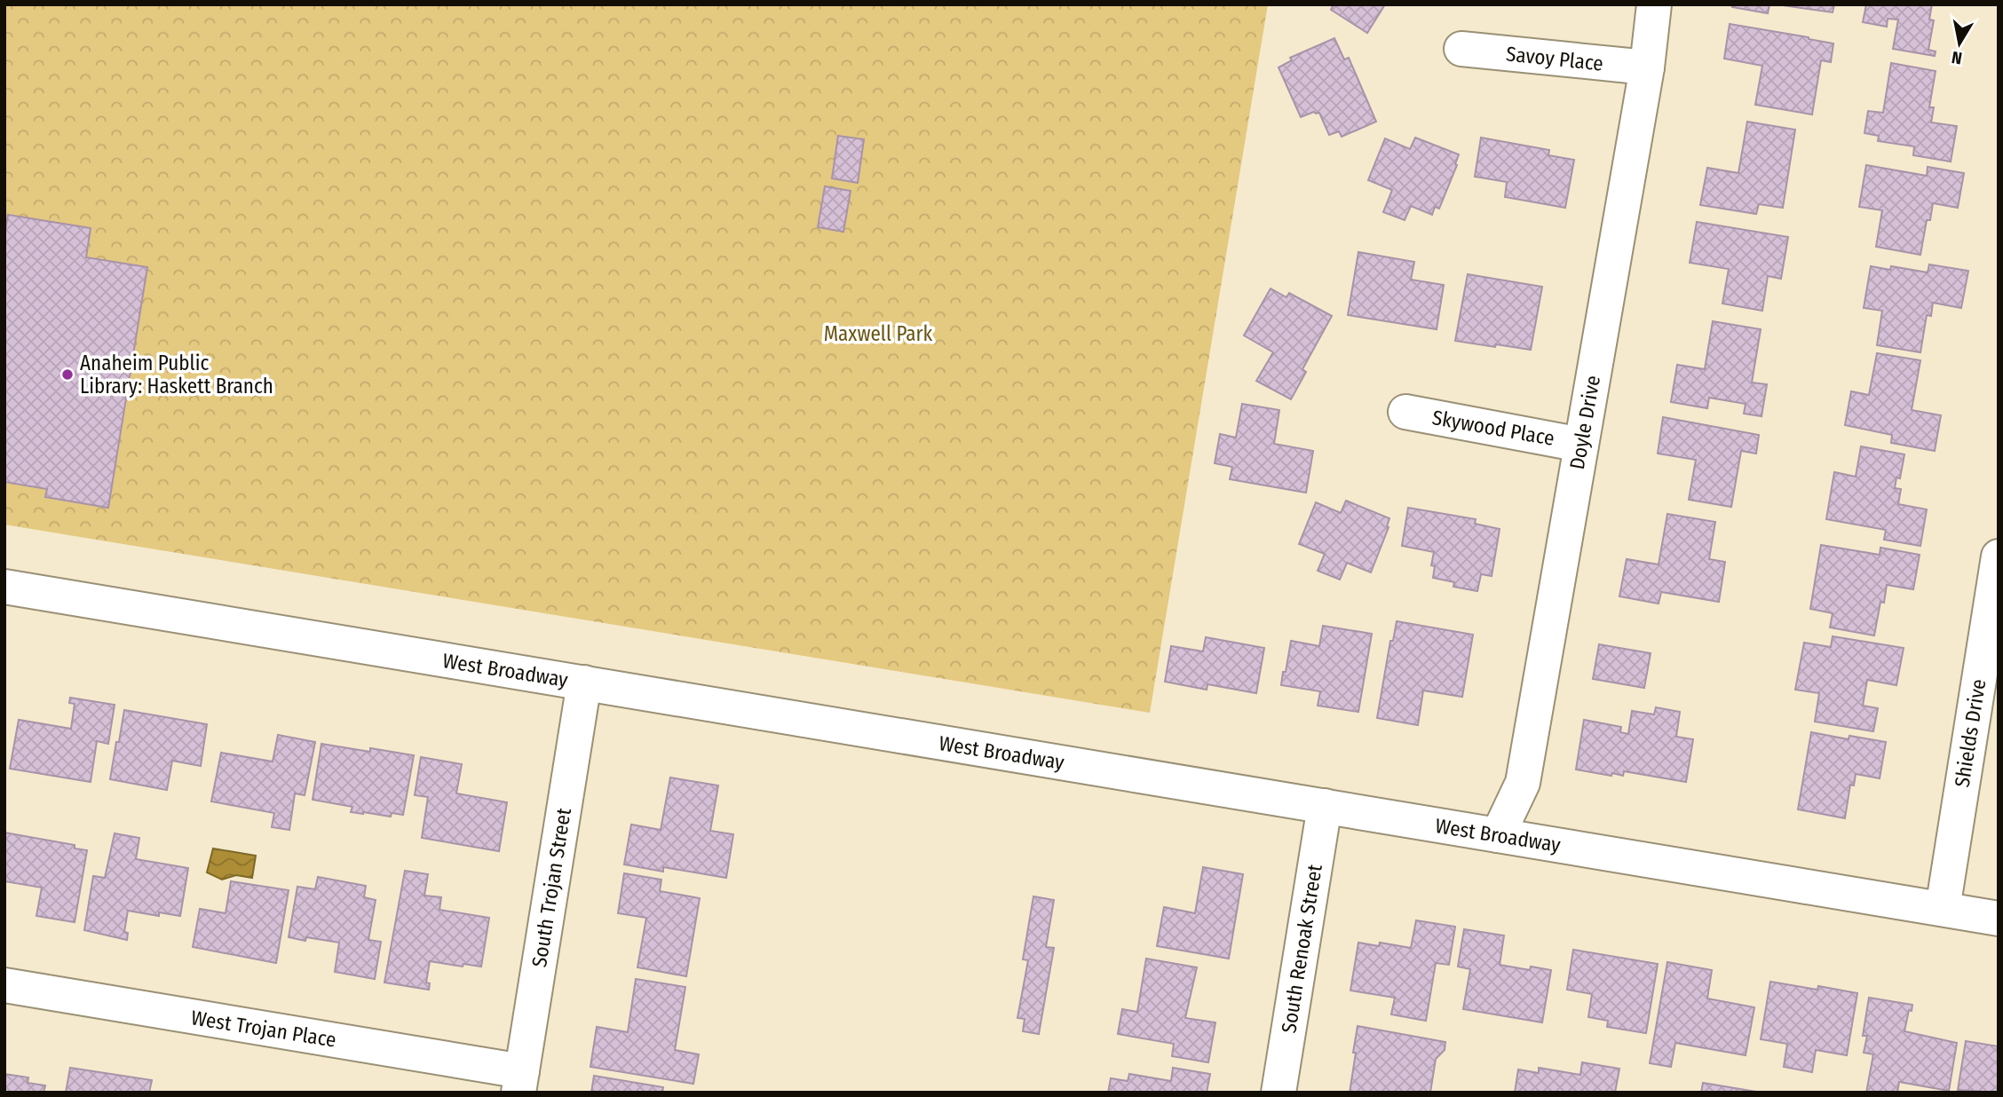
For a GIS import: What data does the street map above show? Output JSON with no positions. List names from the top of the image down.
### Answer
{
  "streets": {
    "street": [
      "Savoy Place",
      "Doyle Drive",
      "Skywood Place",
      "West Broadway",
      "Shields Drive",
      "South Trojan Street",
      "South Renoak Street",
      "West Trojan Place"
    ]
  },
  "crossings": [
    ["Savoy Place", "Doyle Drive"],
    ["Doyle Drive", "Skywood Place"],
    ["Doyle Drive", "West Broadway"],
    ["West Broadway", "Shields Drive"],
    ["West Broadway", "South Trojan Street"],
    ["West Broadway", "South Renoak Street"],
    ["South Trojan Street", "West Trojan Place"]
  ],
  "parks": ["Maxwell Park"],
  "places": ["Anaheim Public Library: Haskett Branch"],
  "north": "bottom"
}
